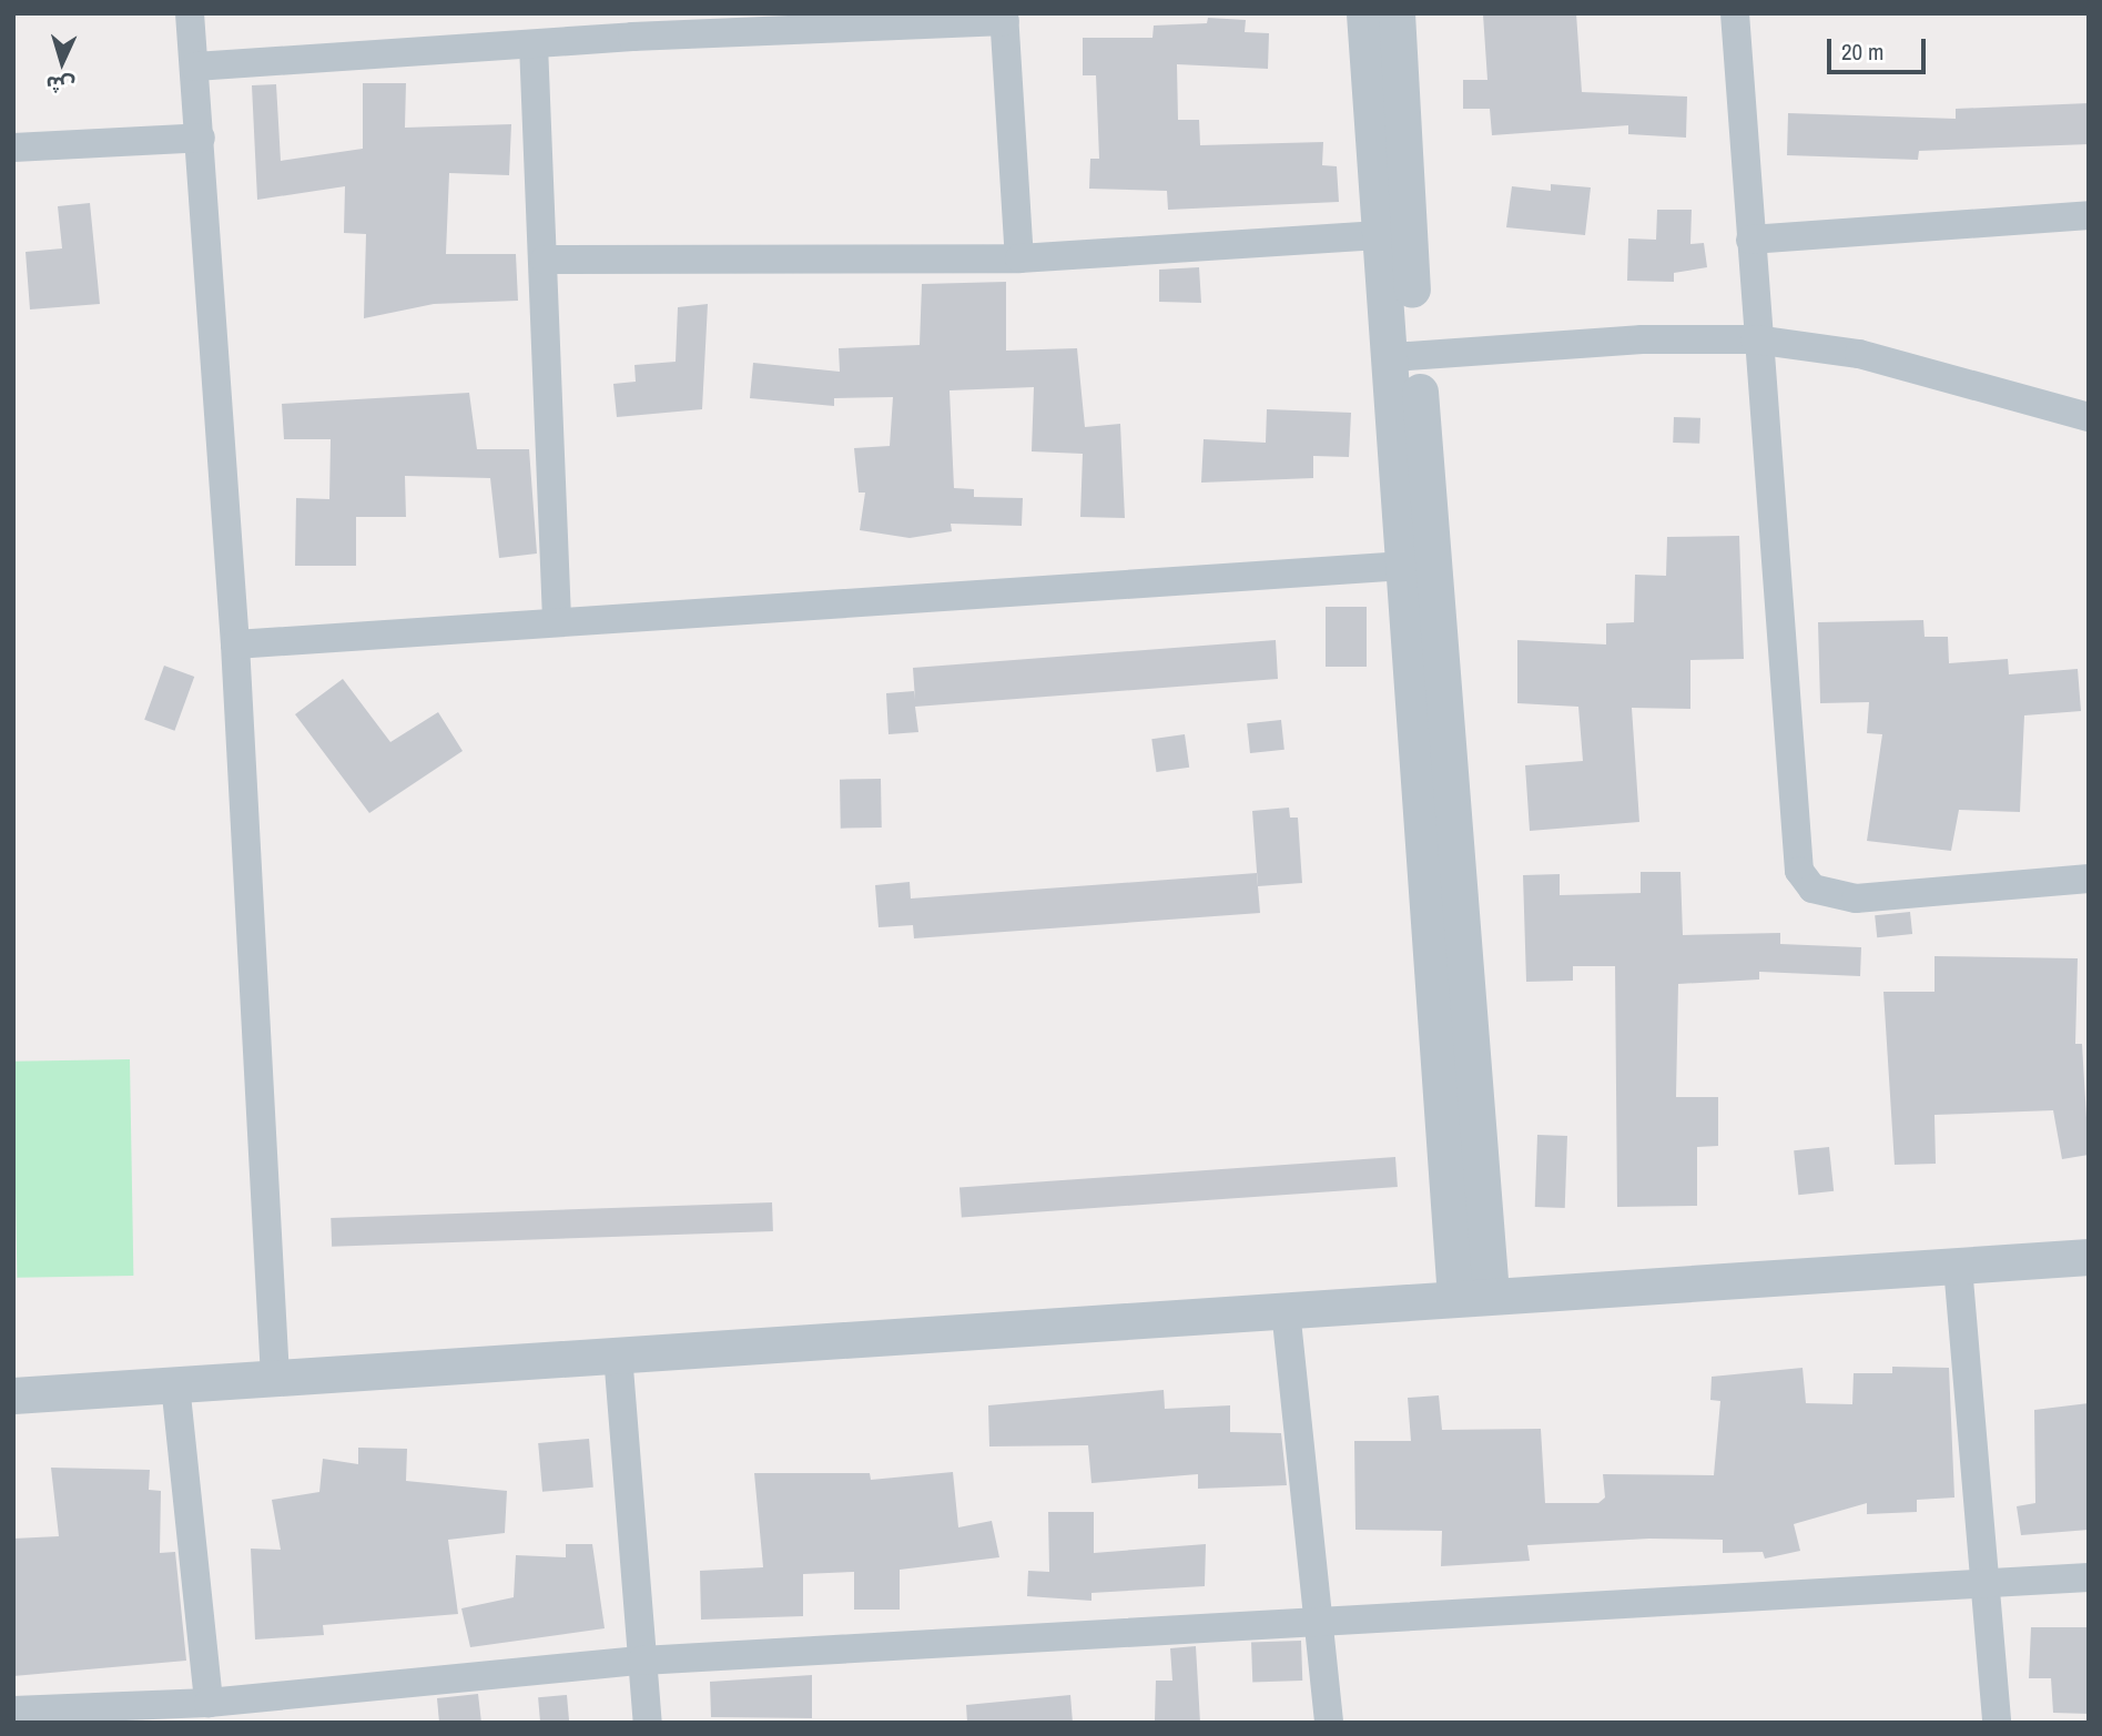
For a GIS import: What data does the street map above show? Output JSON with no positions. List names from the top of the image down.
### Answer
{
  "scale_bar": "20 m",
  "north": "bottom"
}
